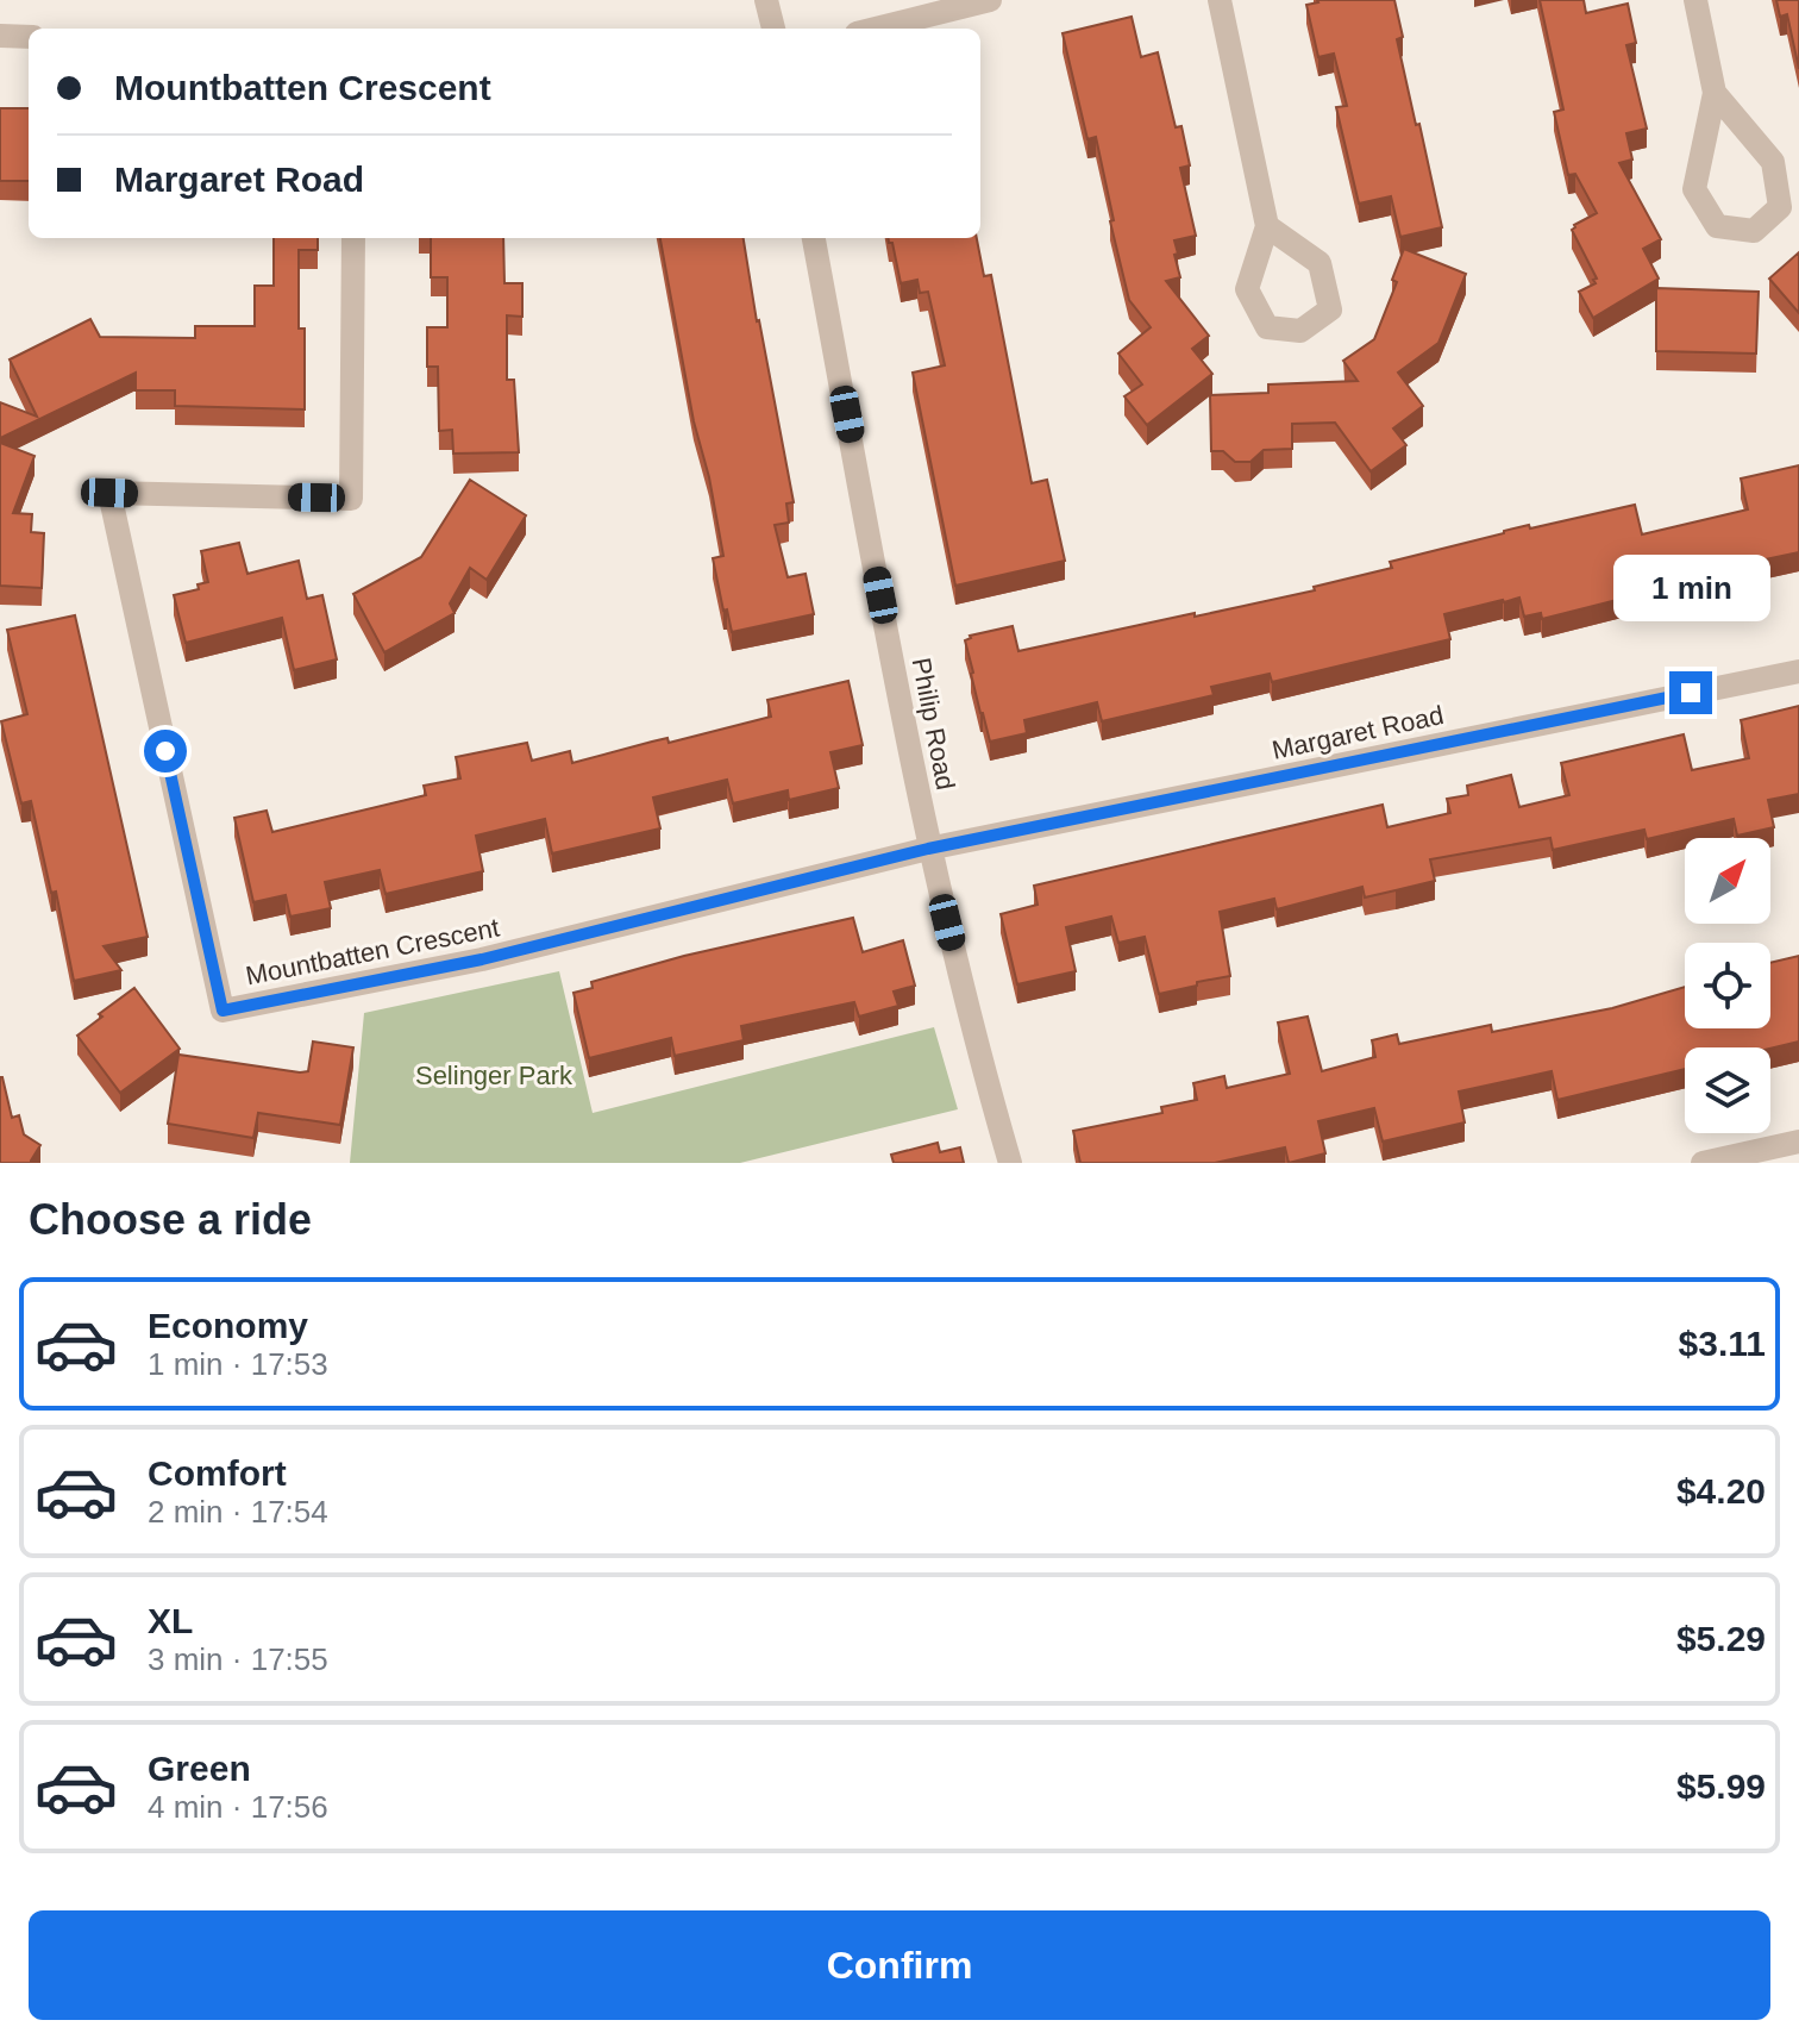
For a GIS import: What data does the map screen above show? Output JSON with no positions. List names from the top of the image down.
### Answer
{
  "streets": {
    "street": ["Philip Road", "Margaret Road", "Mountbatten Crescent"]
  },
  "crossings": [
    ["Philip Road", "Margaret Road"],
    ["Philip Road", "Mountbatten Crescent"],
    ["Margaret Road", "Mountbatten Crescent"]
  ],
  "parks": ["Selinger Park"],
  "north": "top right",
  "page": {
    "banner": ["Mountbatten Crescent", "Margaret Road"],
    "bubble": "1 min",
    "heading": "Choose a ride",
    "list": [
      {
        "name": "Economy",
        "note": "1 min · 17:53",
        "value": "$3.11"
      },
      {
        "name": "Comfort",
        "note": "2 min · 17:54",
        "value": "$4.20"
      },
      {
        "name": "XL",
        "note": "3 min · 17:55",
        "value": "$5.29"
      },
      {
        "name": "Green",
        "note": "4 min · 17:56",
        "value": "$5.99"
      }
    ],
    "buttons": "Confirm"
  }
}
